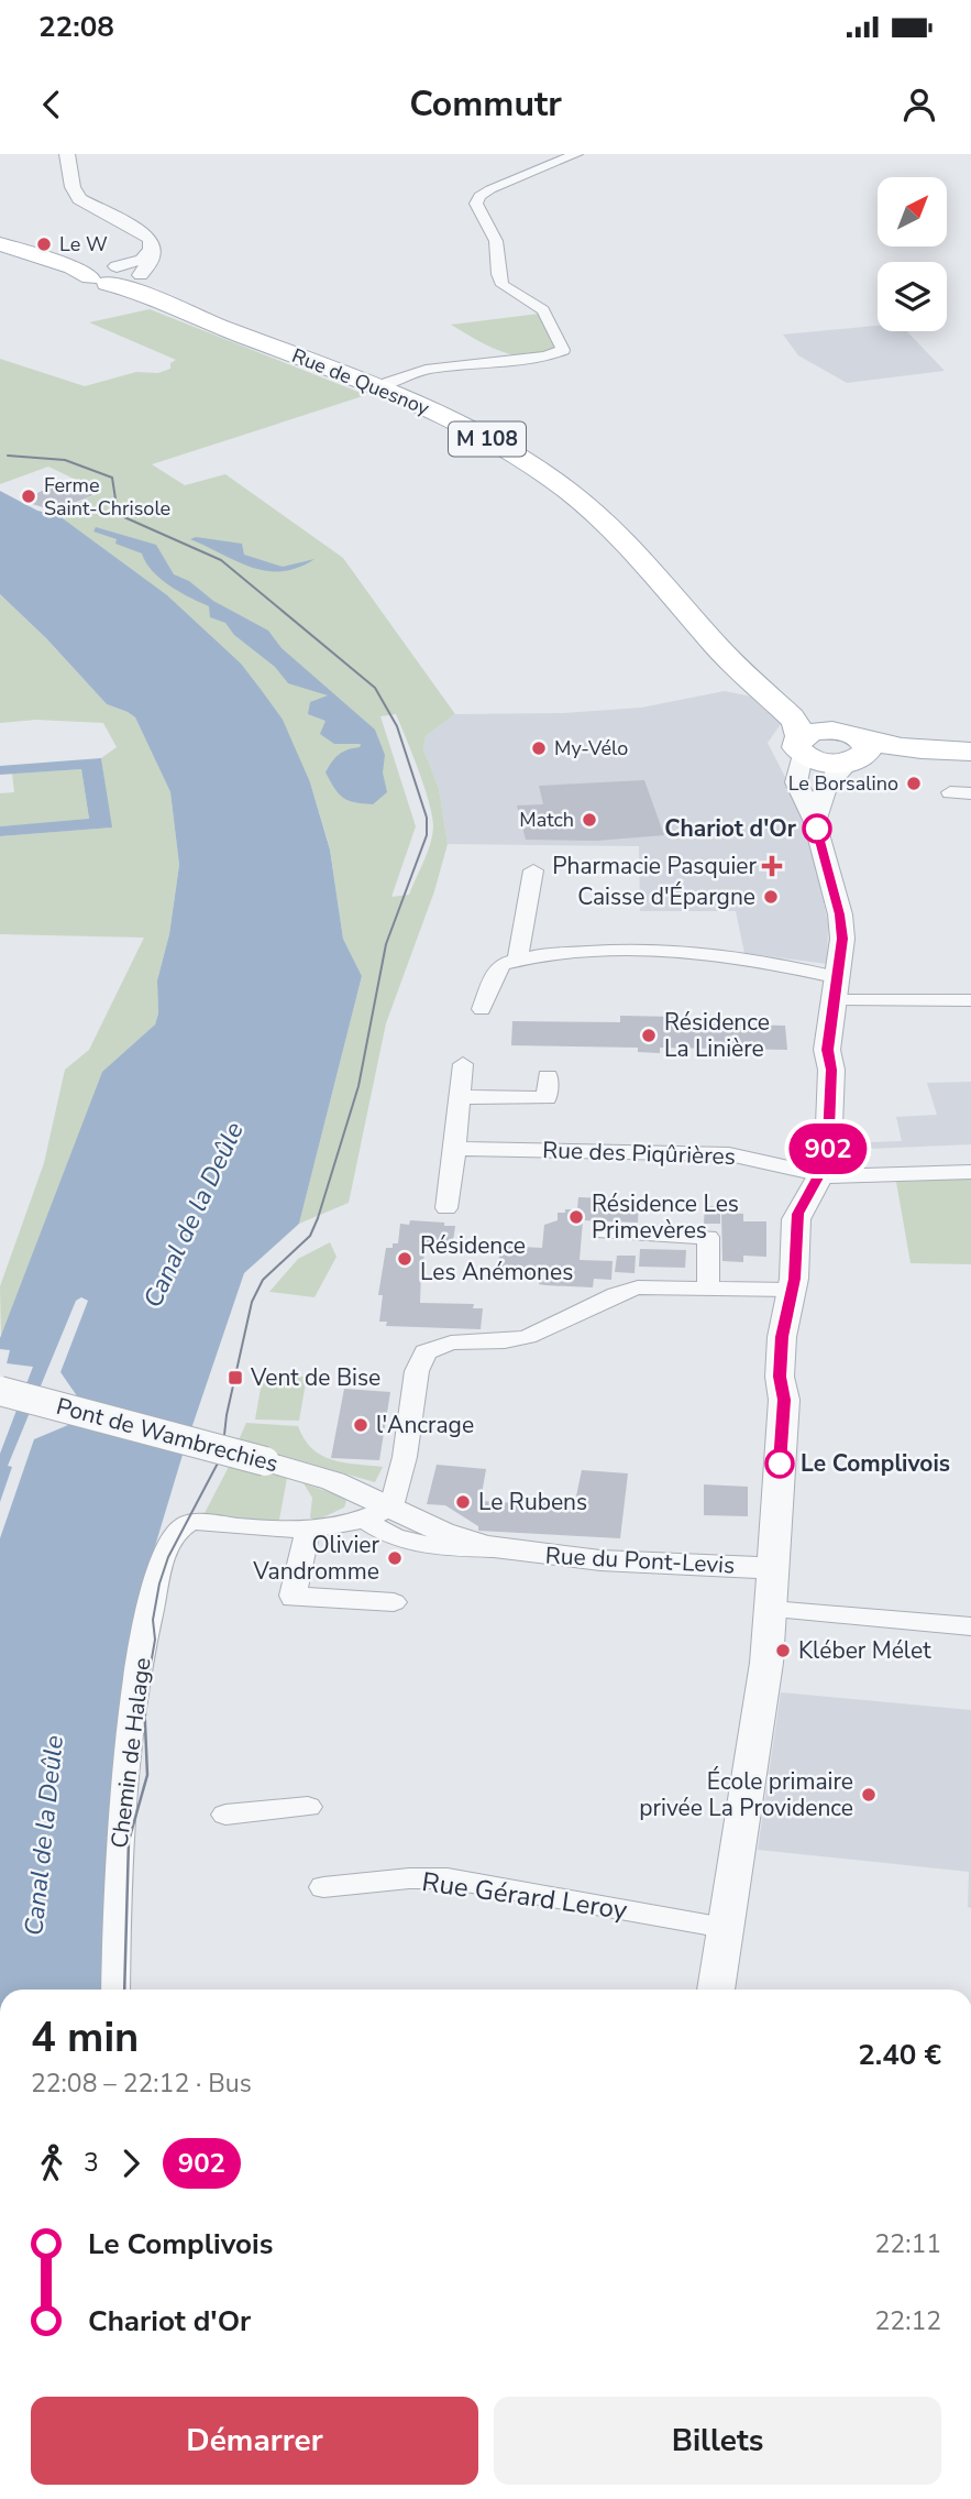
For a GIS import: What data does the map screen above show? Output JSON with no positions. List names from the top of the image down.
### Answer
{
  "streets": {
    "main road": ["Rue de Quesnoy", "M 108"],
    "street": [
      "Rue des Piqûrières",
      "Pont de Wambrechies",
      "Rue du Pont-Levis",
      "Chemin de Halage",
      "Rue Gérard Leroy"
    ]
  },
  "crossings": [
    ["Pont de Wambrechies", "Rue du Pont-Levis"]
  ],
  "water": ["Canal de la Deûle"],
  "places": {
    "other": [
      "Le W",
      "Ferme Saint-Chrisole",
      "My-Vélo",
      "Le Borsalino",
      "Match",
      "Chariot d'Or",
      "Caisse d'Épargne",
      "Résidence La Linière",
      "Résidence Les Primevères",
      "Résidence Les Anémones",
      "l'Ancrage",
      "Le Complivois",
      "Le Rubens",
      "Olivier Vandromme",
      "Kléber Mélet",
      "École primaire privée La Providence"
    ],
    "health": ["Pharmacie Pasquier"],
    "transit": ["Vent de Bise"]
  },
  "lines": ["bus line 902"],
  "north": "top right",
  "page": {
    "status": "22:08",
    "header": "Commutr",
    "on_map": "902",
    "heading": ["4 min", "22:08 – 22:12 · Bus", "2.40 €"],
    "legs": ["3", "902"],
    "list": [
      {
        "name": "Le Complivois",
        "value": "22:11"
      },
      {
        "name": "Chariot d'Or",
        "value": "22:12"
      }
    ],
    "buttons": ["Démarrer", "Billets"]
  }
}
